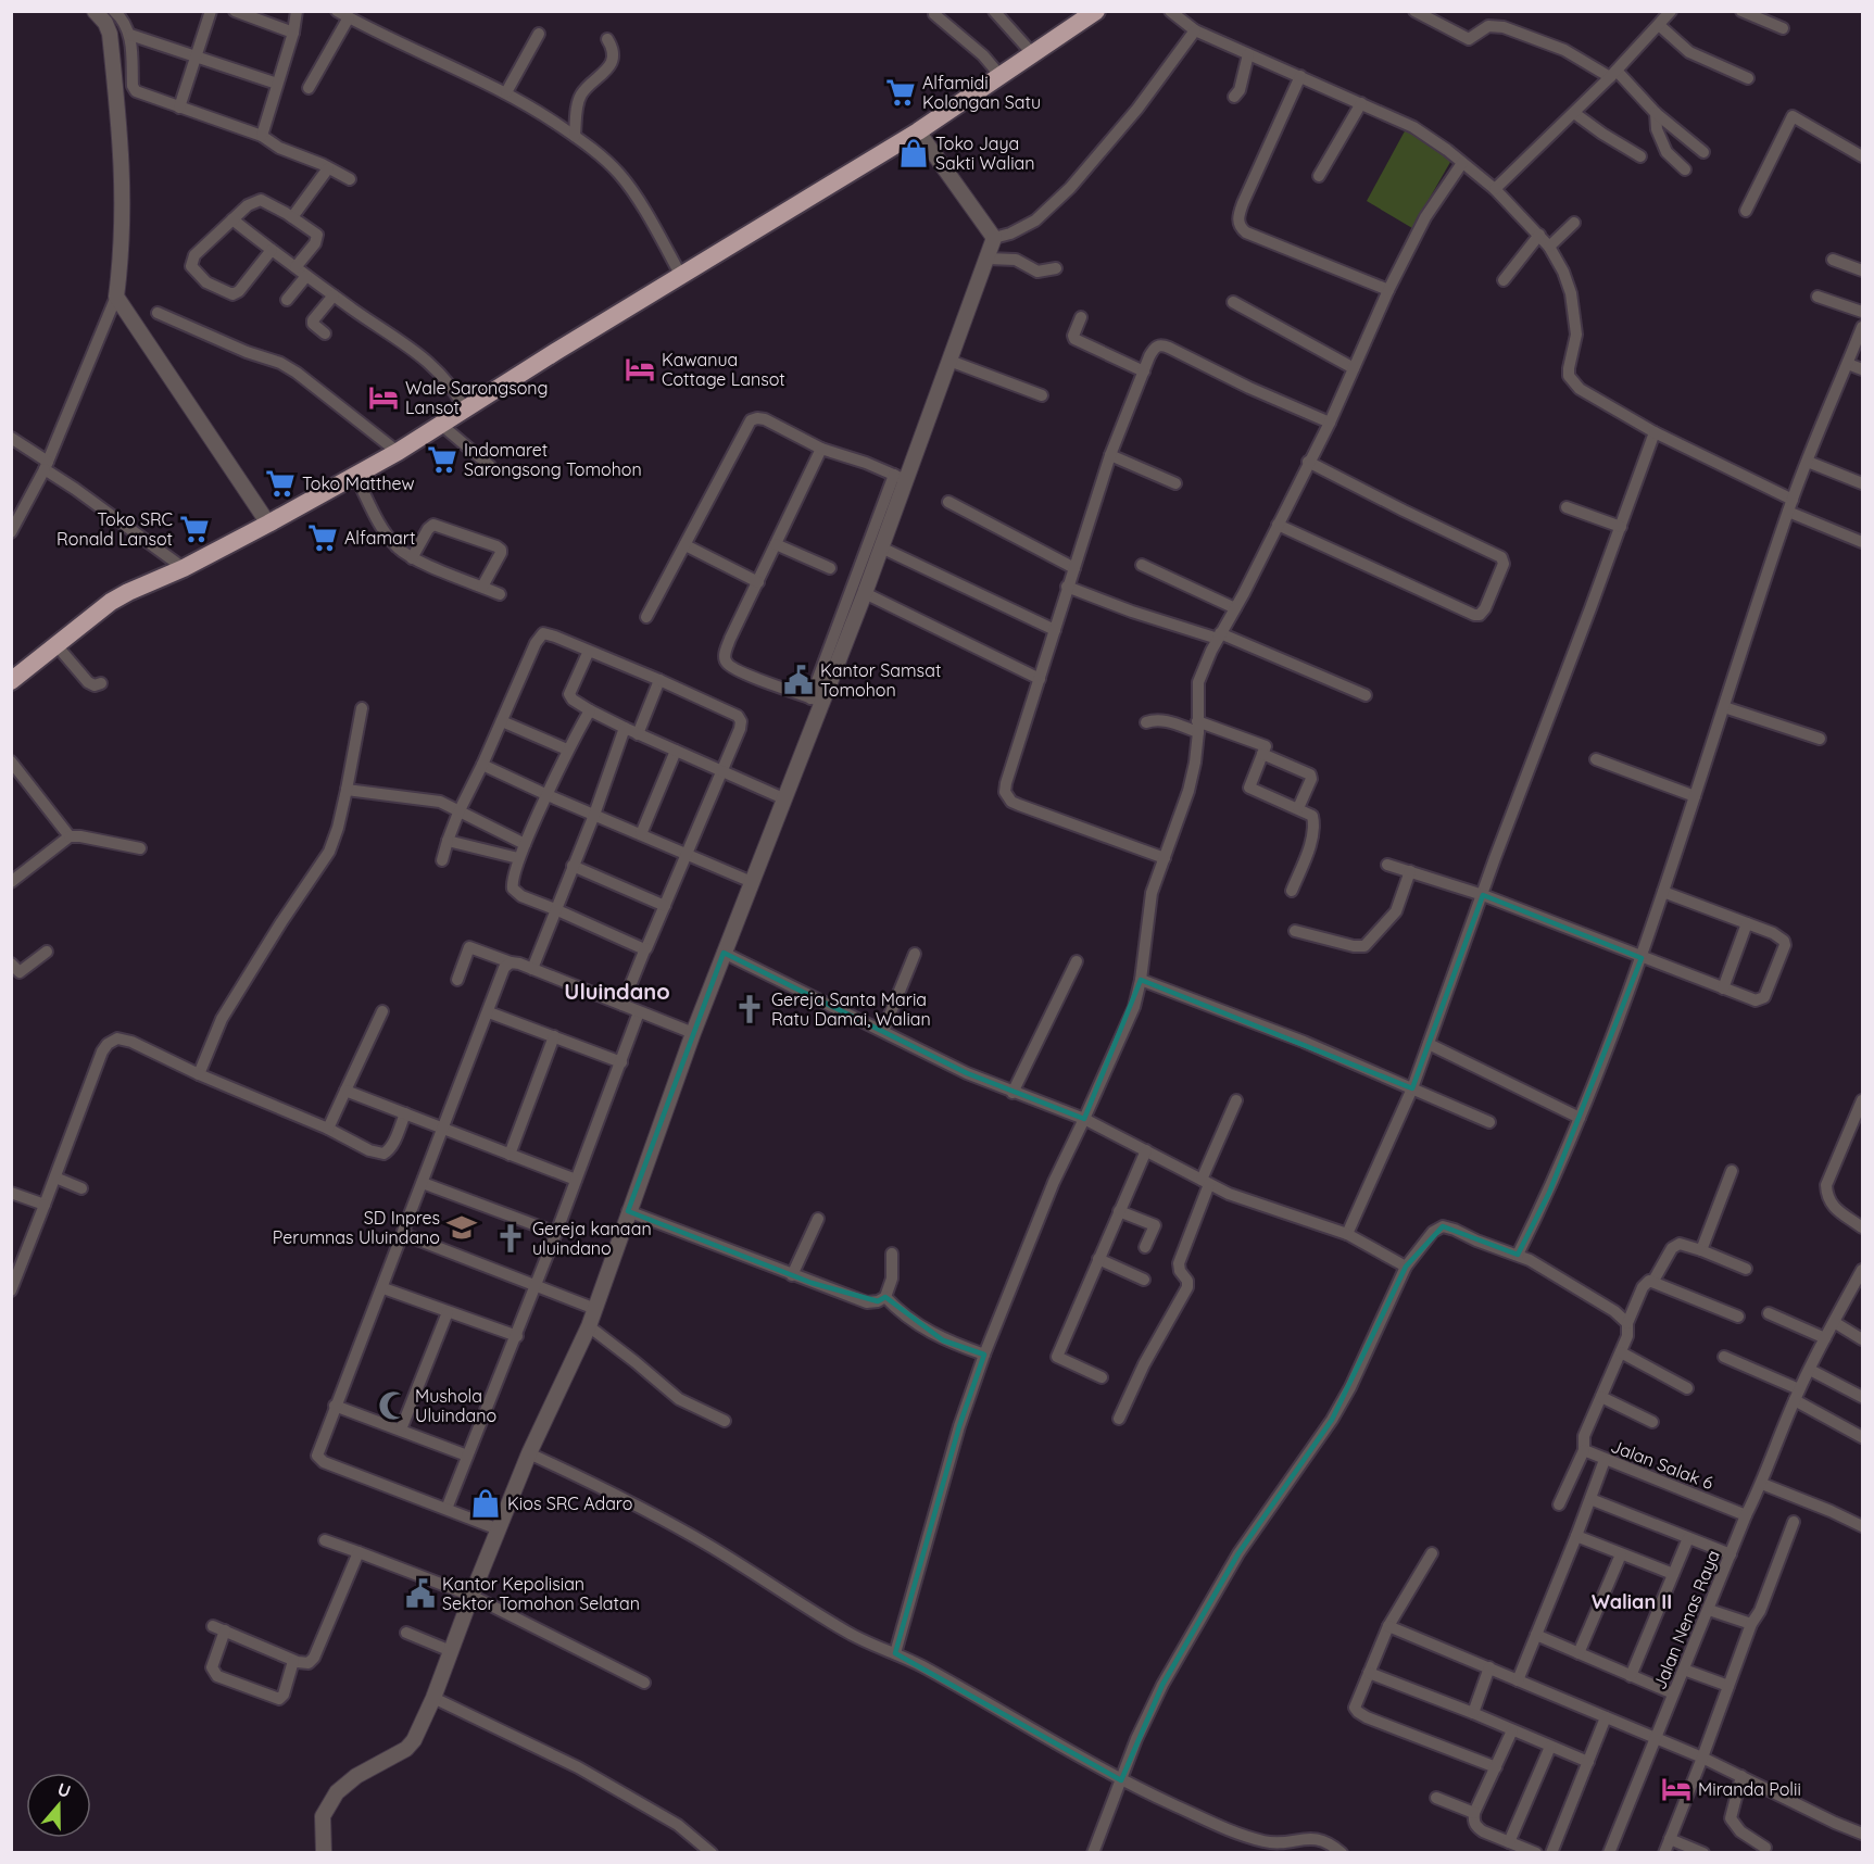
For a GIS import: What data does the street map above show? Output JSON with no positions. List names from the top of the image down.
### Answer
{
  "streets": {
    "street": ["Jalan Salak 6", "Jalan Nenas Raya"]
  },
  "crossings": [
    ["Jalan Salak 6", "Jalan Nenas Raya"]
  ],
  "districts": ["Uluindano", "Walian II"],
  "places": {
    "supermarket": [
      "Alfamidi Kolongan Satu",
      "Indomaret Sarongsong Tomohon",
      "Toko Matthew",
      "Toko SRC Ronald Lansot",
      "Alfamart"
    ],
    "shop": ["Toko Jaya Sakti Walian", "Kios SRC Adaro"],
    "hotel": ["Kawanua Cottage Lansot", "Wale Sarongsong Lansot", "Miranda Polii"],
    "public building": ["Kantor Samsat Tomohon", "Kantor Kepolisian Sektor Tomohon Selatan"],
    "church": ["Gereja Santa Maria Ratu Damai, Walian", "Gereja kanaan uluindano"],
    "school or university": ["SD Inpres Perumnas Uluindano"],
    "mosque": ["Mushola Uluindano"]
  },
  "north": "top"
}
